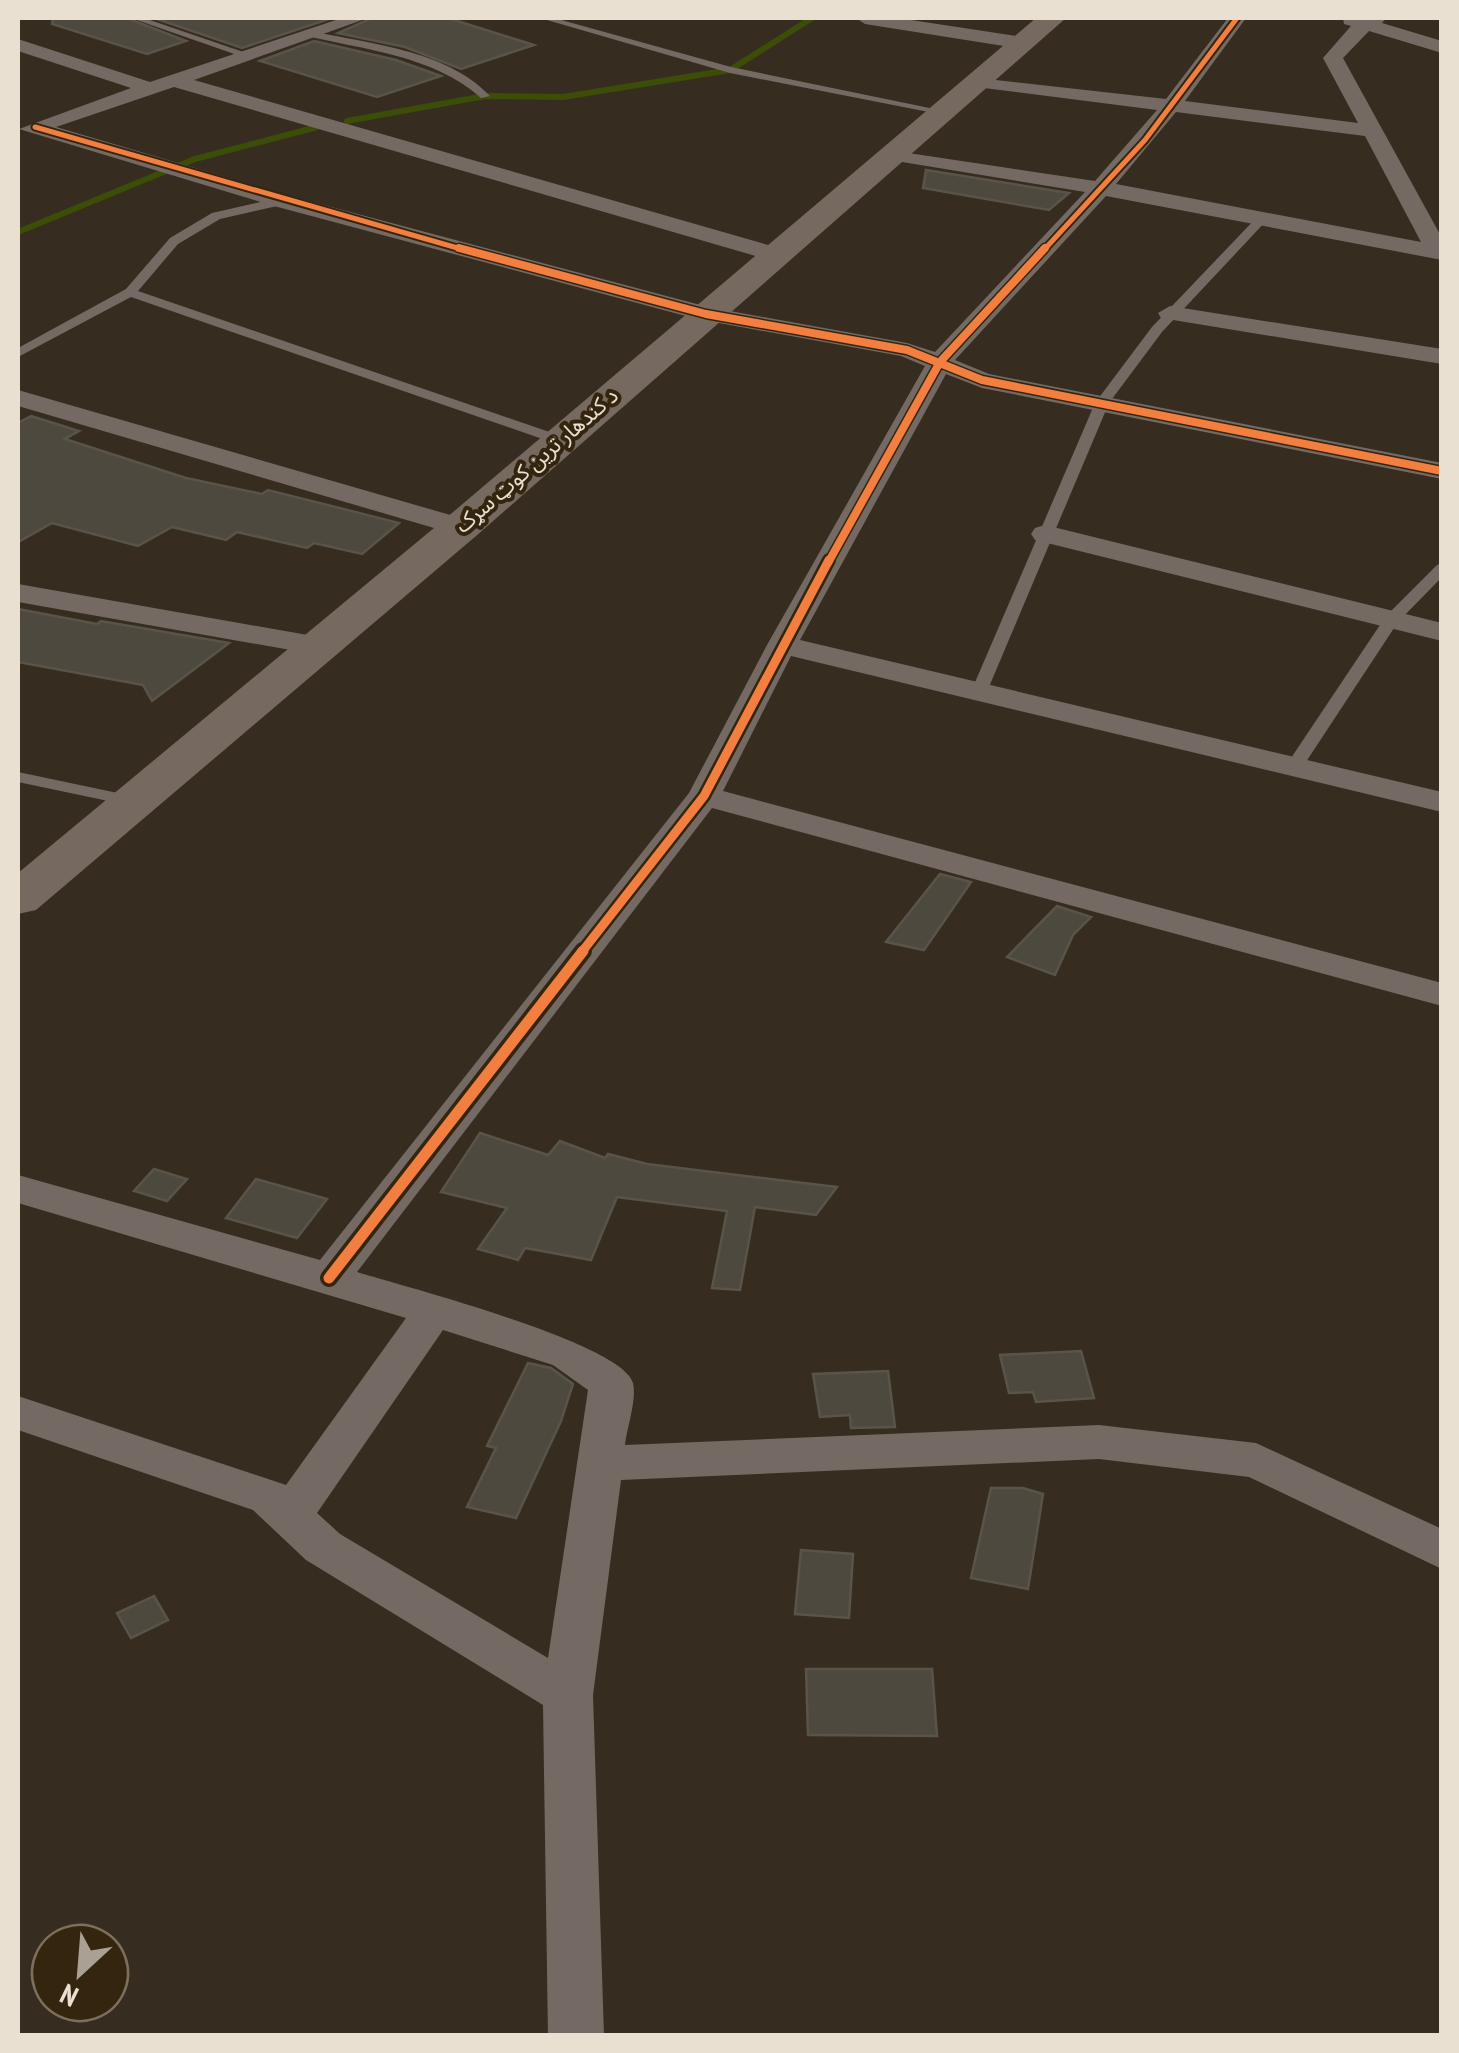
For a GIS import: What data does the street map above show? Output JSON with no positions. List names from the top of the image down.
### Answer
{
  "streets": {
    "main road": ["د کندهار ترين کوټ سړک"]
  },
  "north": "bottom left"
}
